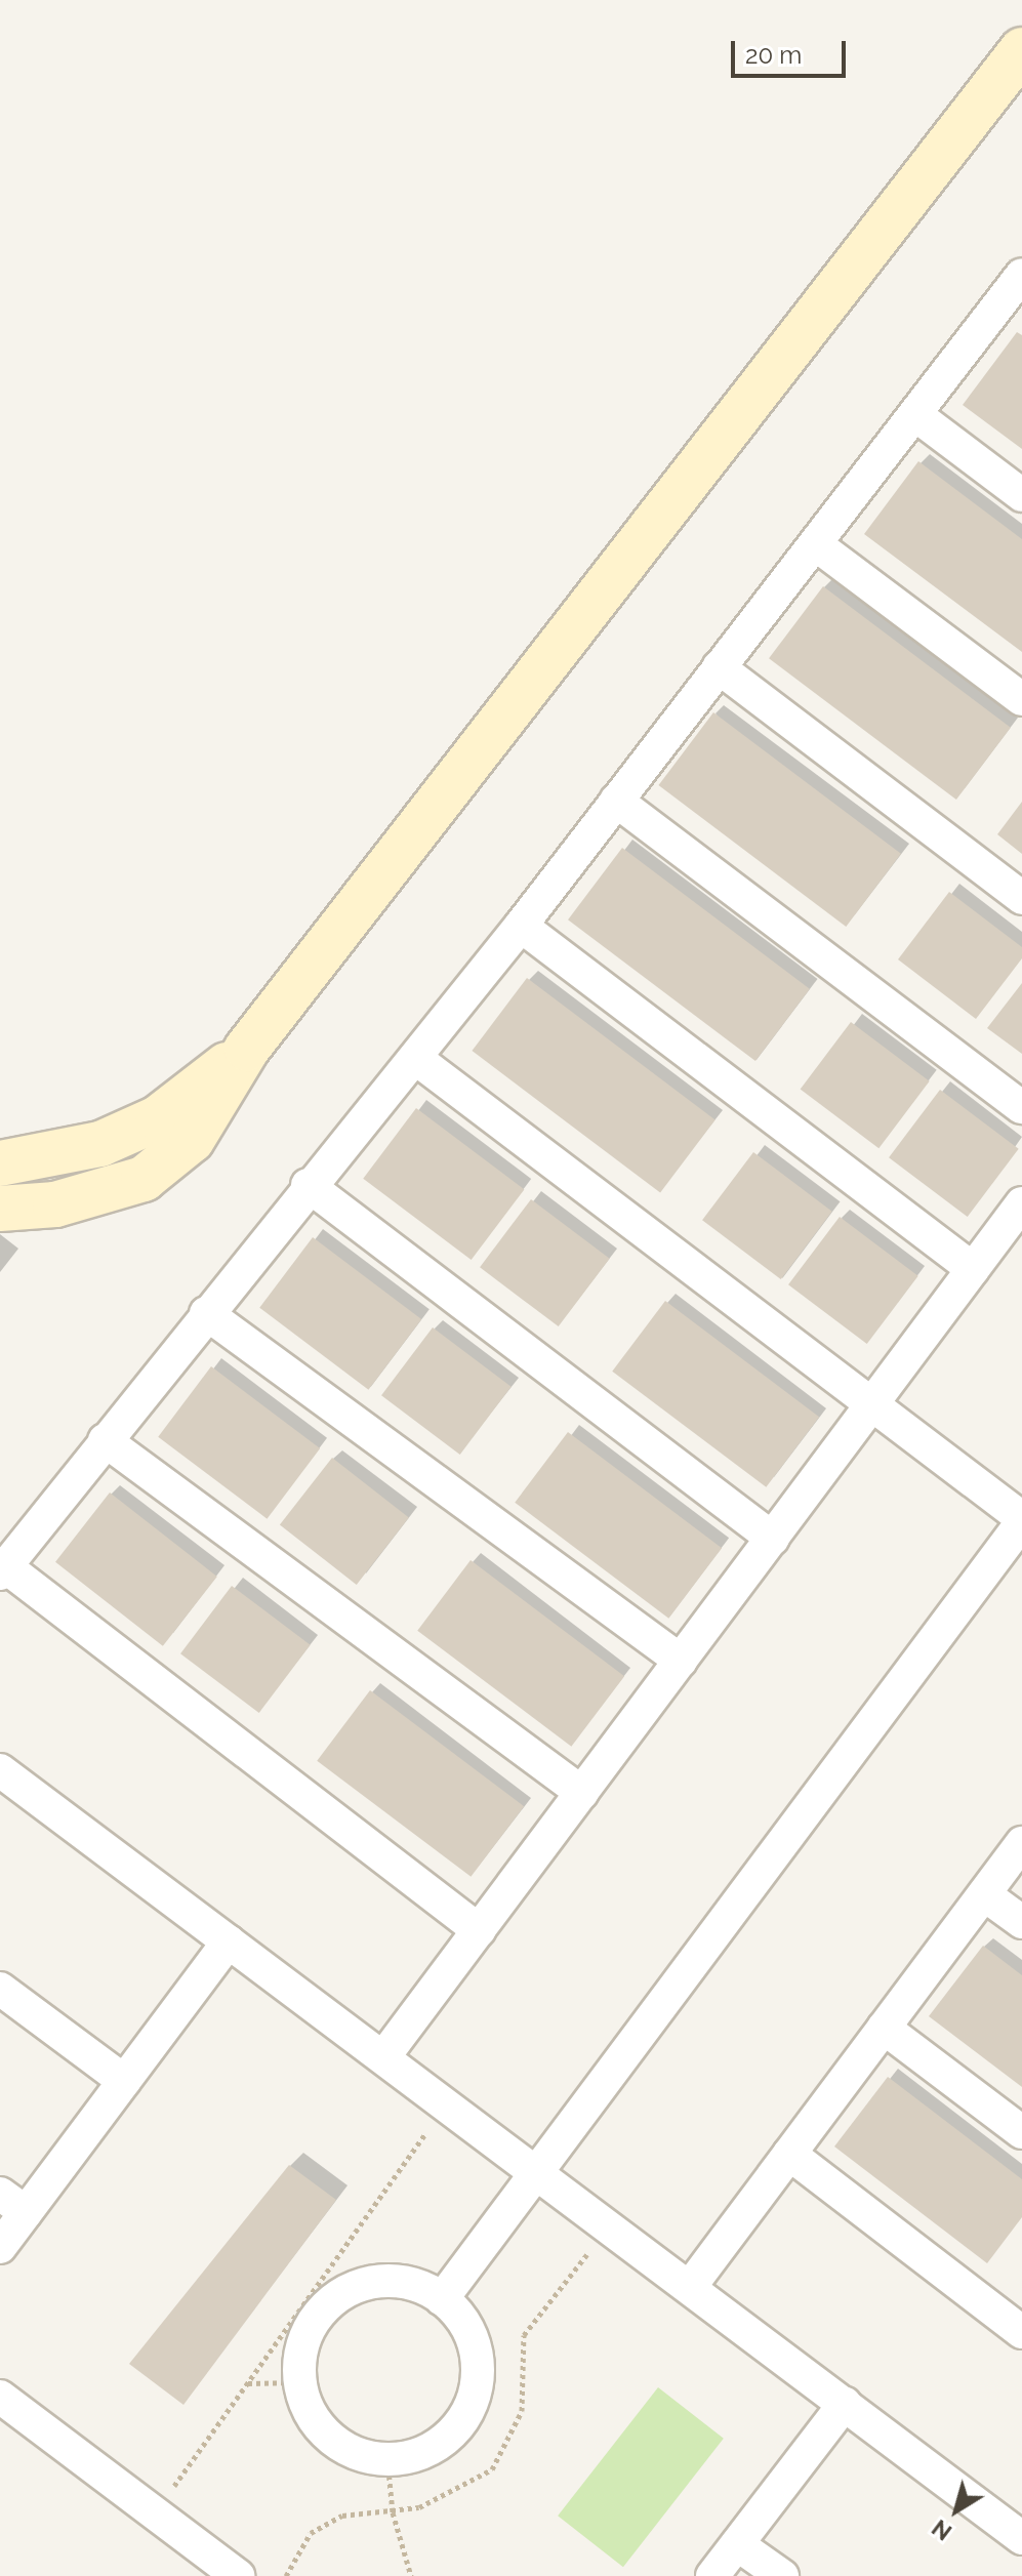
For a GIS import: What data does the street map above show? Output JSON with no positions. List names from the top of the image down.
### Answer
{
  "scale_bar": "20 m",
  "north": "bottom left"
}
